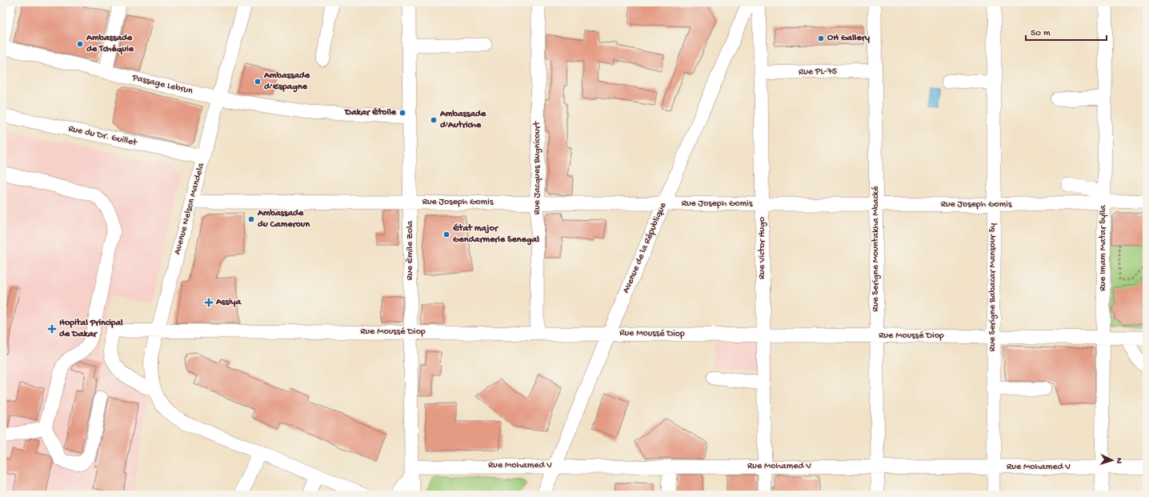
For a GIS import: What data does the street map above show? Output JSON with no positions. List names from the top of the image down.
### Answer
{
  "streets": {
    "street": [
      "Rue PL-75",
      "Passage Lebrun",
      "Rue du Dr. Guillet",
      "Rue Jacques Bugnicourt",
      "Rue Joseph Gomis",
      "Avenue Nelson Mandela",
      "Avenue de la République",
      "Rue Victor Hugo",
      "Rue Imam Matar Sylla",
      "Rue Serigne Mountakha Mbacké",
      "Rue Émile Zola",
      "Rue Serigne Babacar Mansour Sy",
      "Rue Moussé Diop",
      "Rue Mohamed V"
    ]
  },
  "crossings": [
    ["Rue PL-75", "Rue Victor Hugo"],
    ["Rue PL-75", "Rue Serigne Mountakha Mbacké"],
    ["Passage Lebrun", "Avenue Nelson Mandela"],
    ["Passage Lebrun", "Rue Émile Zola"],
    ["Rue du Dr. Guillet", "Avenue Nelson Mandela"],
    ["Rue Jacques Bugnicourt", "Rue Joseph Gomis"],
    ["Rue Jacques Bugnicourt", "Rue Moussé Diop"],
    ["Rue Joseph Gomis", "Avenue Nelson Mandela"],
    ["Rue Joseph Gomis", "Avenue de la République"],
    ["Rue Joseph Gomis", "Rue Victor Hugo"],
    ["Rue Joseph Gomis", "Rue Imam Matar Sylla"],
    ["Rue Joseph Gomis", "Rue Serigne Mountakha Mbacké"],
    ["Rue Joseph Gomis", "Rue Émile Zola"],
    ["Rue Joseph Gomis", "Rue Serigne Babacar Mansour Sy"],
    ["Avenue Nelson Mandela", "Rue Moussé Diop"],
    ["Avenue de la République", "Rue Moussé Diop"],
    ["Avenue de la République", "Rue Mohamed V"],
    ["Rue Victor Hugo", "Rue Moussé Diop"],
    ["Rue Victor Hugo", "Rue Mohamed V"],
    ["Rue Imam Matar Sylla", "Rue Moussé Diop"],
    ["Rue Imam Matar Sylla", "Rue Mohamed V"],
    ["Rue Serigne Mountakha Mbacké", "Rue Moussé Diop"],
    ["Rue Serigne Mountakha Mbacké", "Rue Mohamed V"],
    ["Rue Émile Zola", "Rue Moussé Diop"],
    ["Rue Émile Zola", "Rue Mohamed V"],
    ["Rue Serigne Babacar Mansour Sy", "Rue Moussé Diop"],
    ["Rue Serigne Babacar Mansour Sy", "Rue Mohamed V"]
  ],
  "places": {
    "other": [
      "OH Gallery",
      "Ambassade de Tchéquie",
      "Ambassade d’Espagne",
      "Dakar Étoile",
      "Ambassade d'Autriche",
      "Ambassade du Cameroun",
      "État major Gendarmerie Senegal"
    ],
    "health": ["Assiya", "Hopital Principal de Dakar"]
  },
  "scale_bar": "50 m",
  "north": "right"
}
